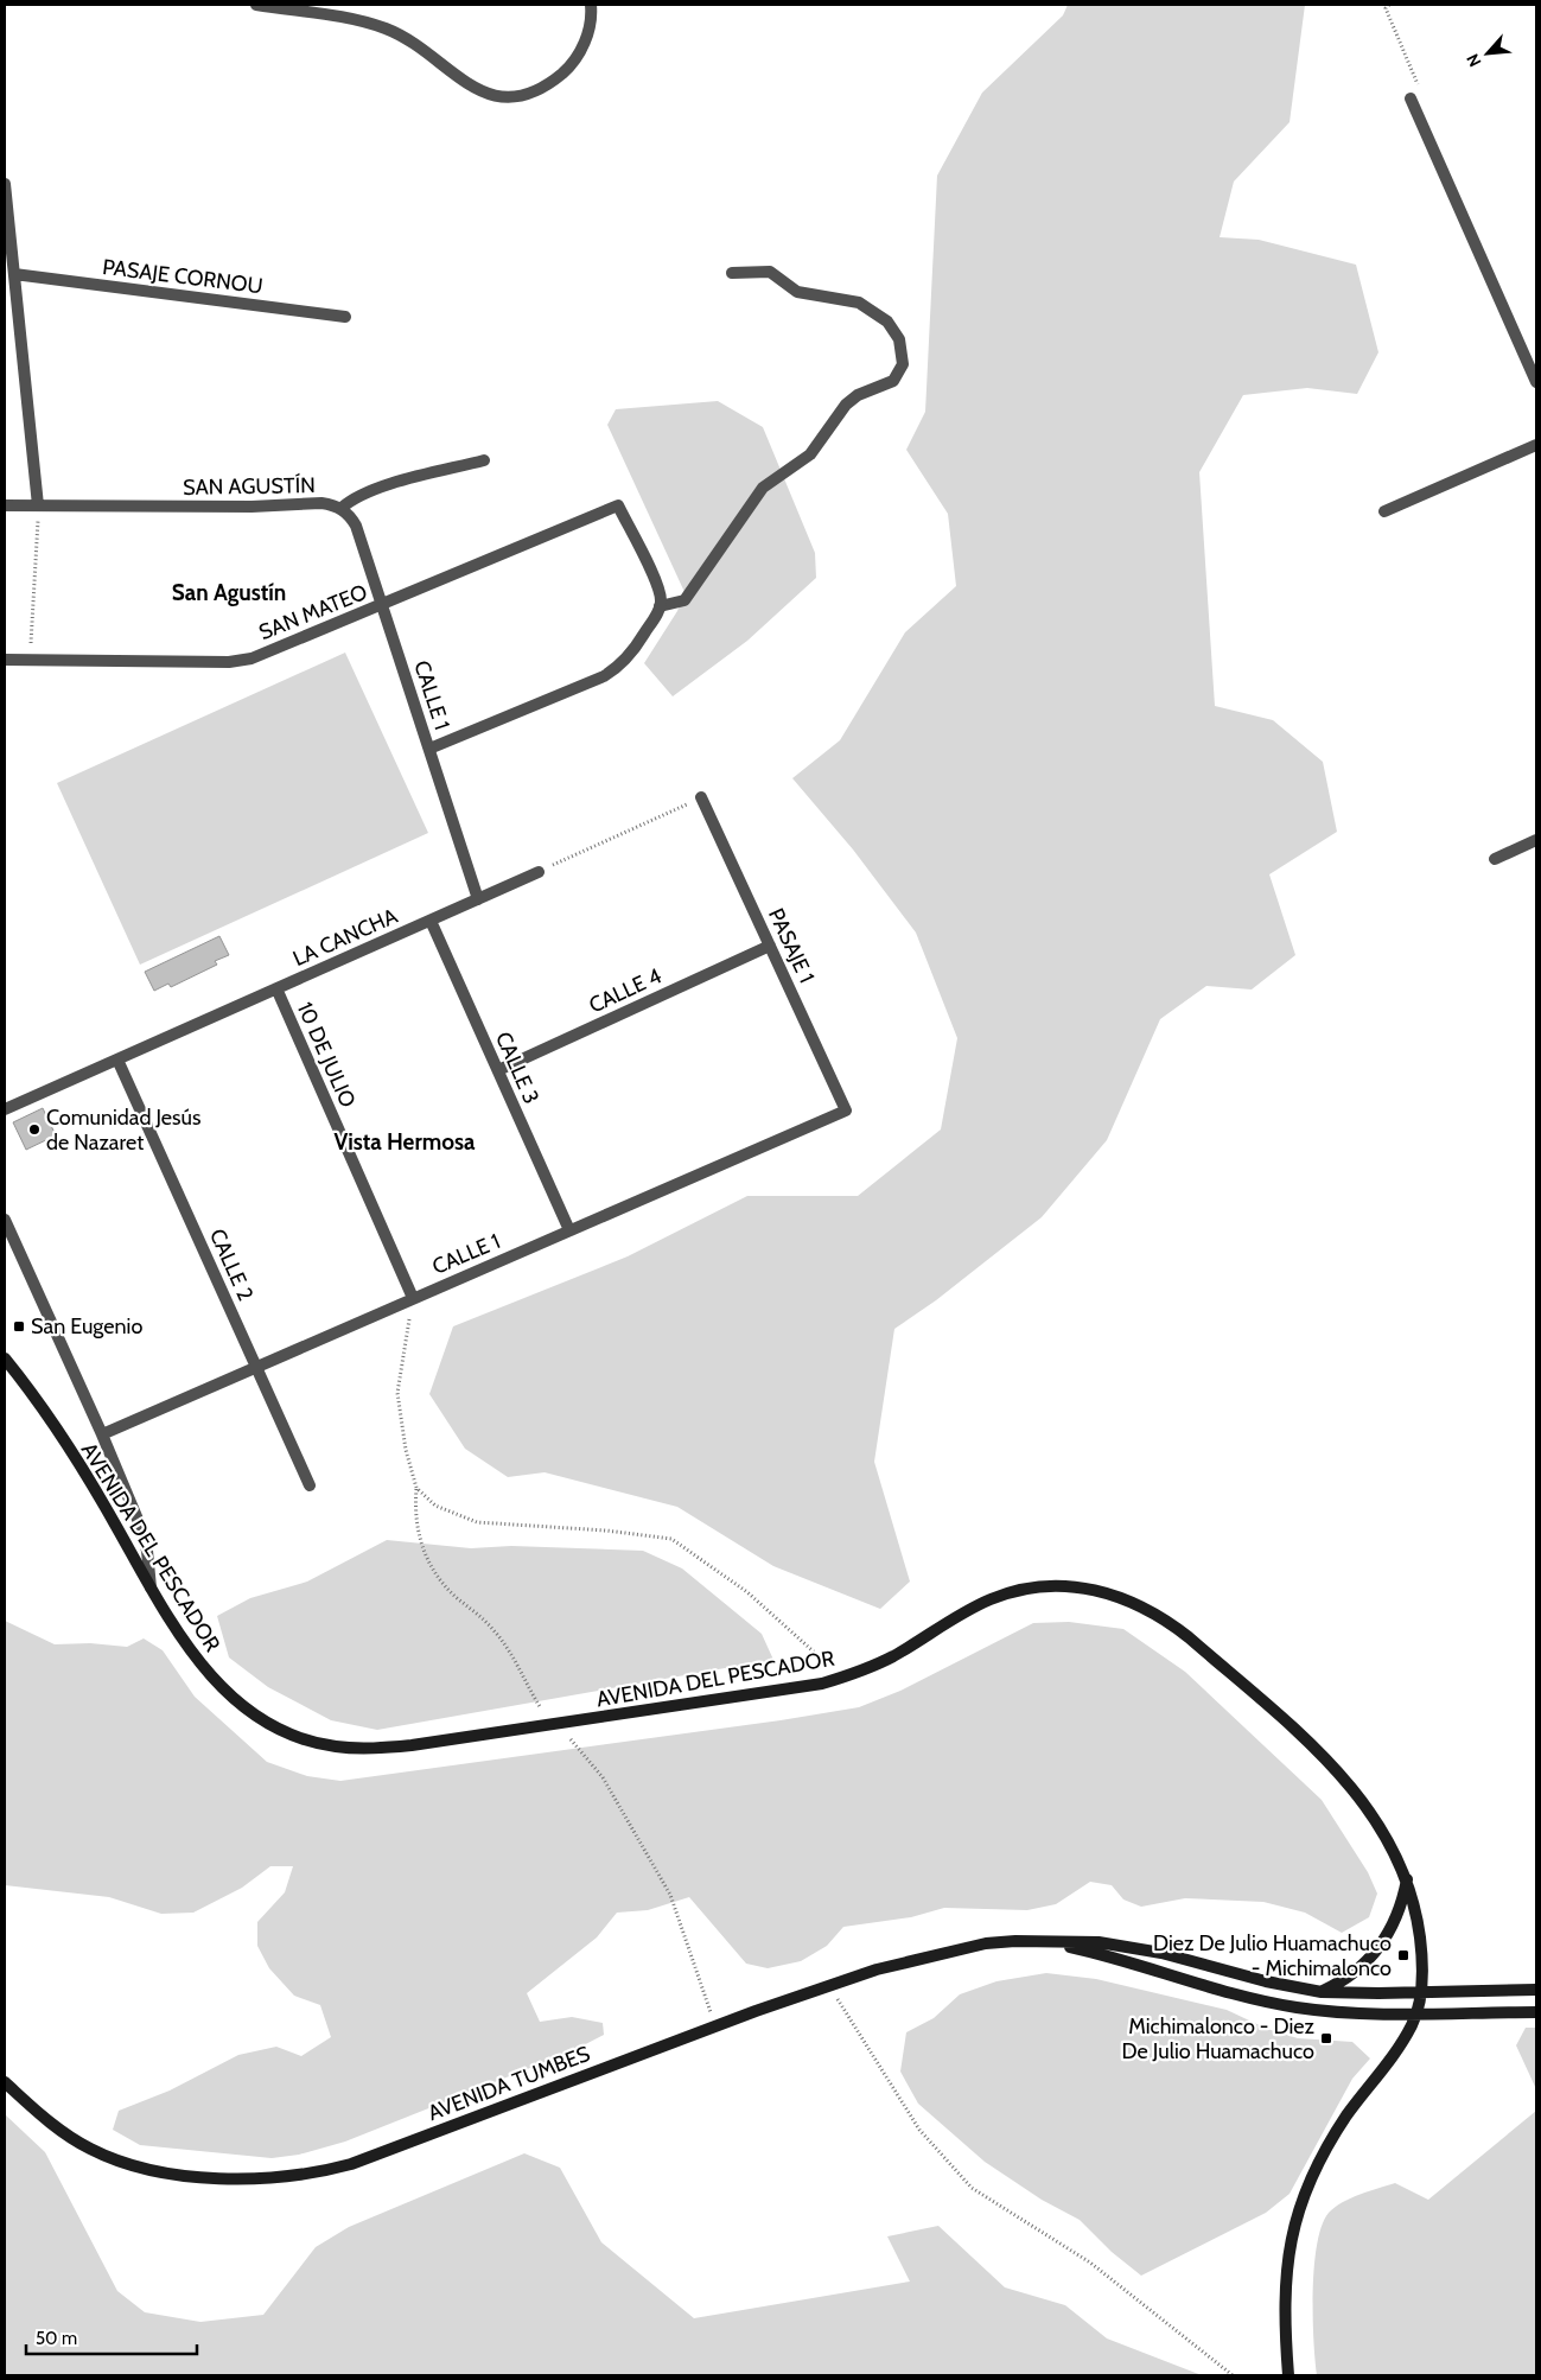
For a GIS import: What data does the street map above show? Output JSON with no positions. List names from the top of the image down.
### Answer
{
  "streets": {
    "street": [
      "PASAJE CORNOU",
      "SAN AGUSTÍN",
      "SAN MATEO",
      "CALLE 1",
      "LA CANCHA",
      "PASAJE 1",
      "CALLE 4",
      "10 DE JULIO",
      "CALLE 3",
      "CALLE 2",
      "AVENIDA DEL PESCADOR",
      "AVENIDA TUMBES"
    ]
  },
  "crossings": [
    ["SAN AGUSTÍN", "CALLE 1"],
    ["SAN MATEO", "CALLE 1"],
    ["CALLE 1", "LA CANCHA"],
    ["CALLE 1", "PASAJE 1"],
    ["CALLE 1", "10 DE JULIO"],
    ["CALLE 1", "CALLE 3"],
    ["CALLE 1", "CALLE 2"],
    ["LA CANCHA", "10 DE JULIO"],
    ["LA CANCHA", "CALLE 3"],
    ["LA CANCHA", "CALLE 2"],
    ["PASAJE 1", "CALLE 4"],
    ["CALLE 4", "CALLE 3"],
    ["AVENIDA DEL PESCADOR", "AVENIDA TUMBES"]
  ],
  "districts": ["San Agustín", "Vista Hermosa"],
  "places": {
    "other": ["Comunidad Jesús de Nazaret"],
    "transit": ["San Eugenio", "Diez De Julio Huamachuco - Michimalonco", "Michimalonco - Diez De Julio Huamachuco"]
  },
  "scale_bar": "50 m",
  "north": "bottom left"
}
